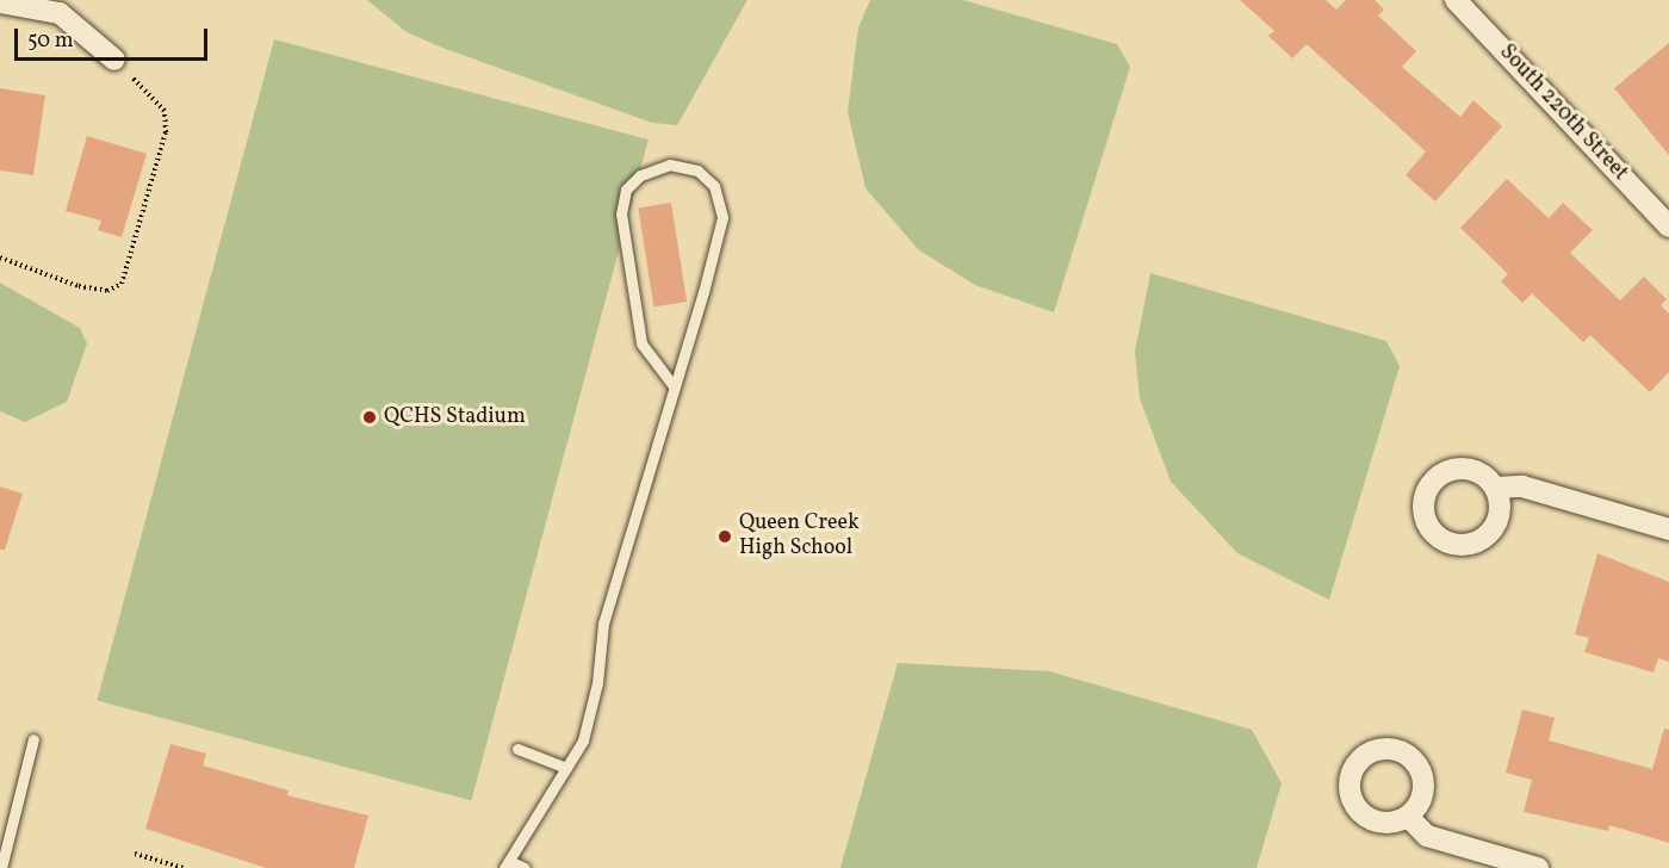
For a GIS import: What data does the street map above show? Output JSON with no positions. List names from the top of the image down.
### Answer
{
  "streets": {
    "street": ["South 220th Street"]
  },
  "places": ["QCHS Stadium", "Queen Creek High School"],
  "scale_bar": "50 m"
}
